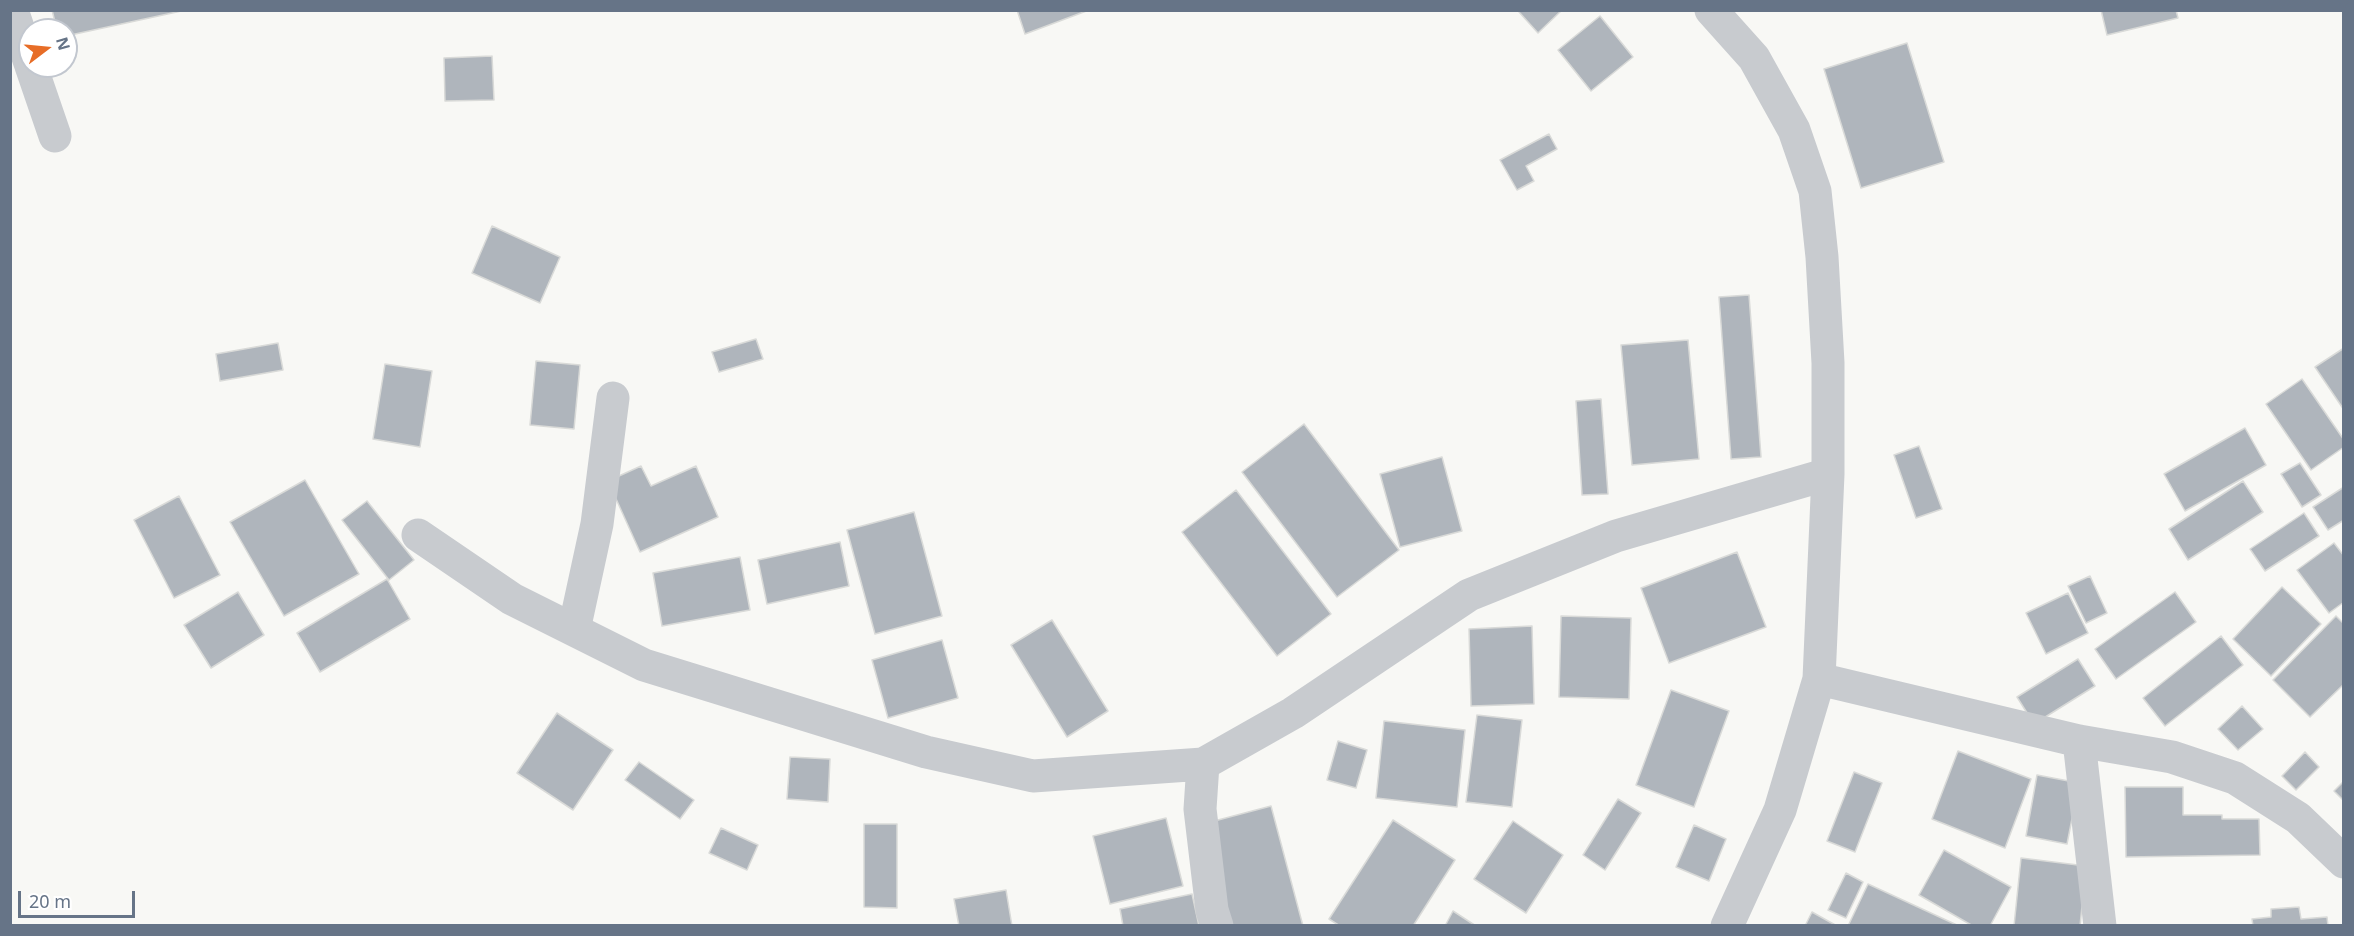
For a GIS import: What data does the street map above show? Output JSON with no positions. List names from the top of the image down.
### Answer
{
  "scale_bar": "20 m",
  "north": "right"
}
